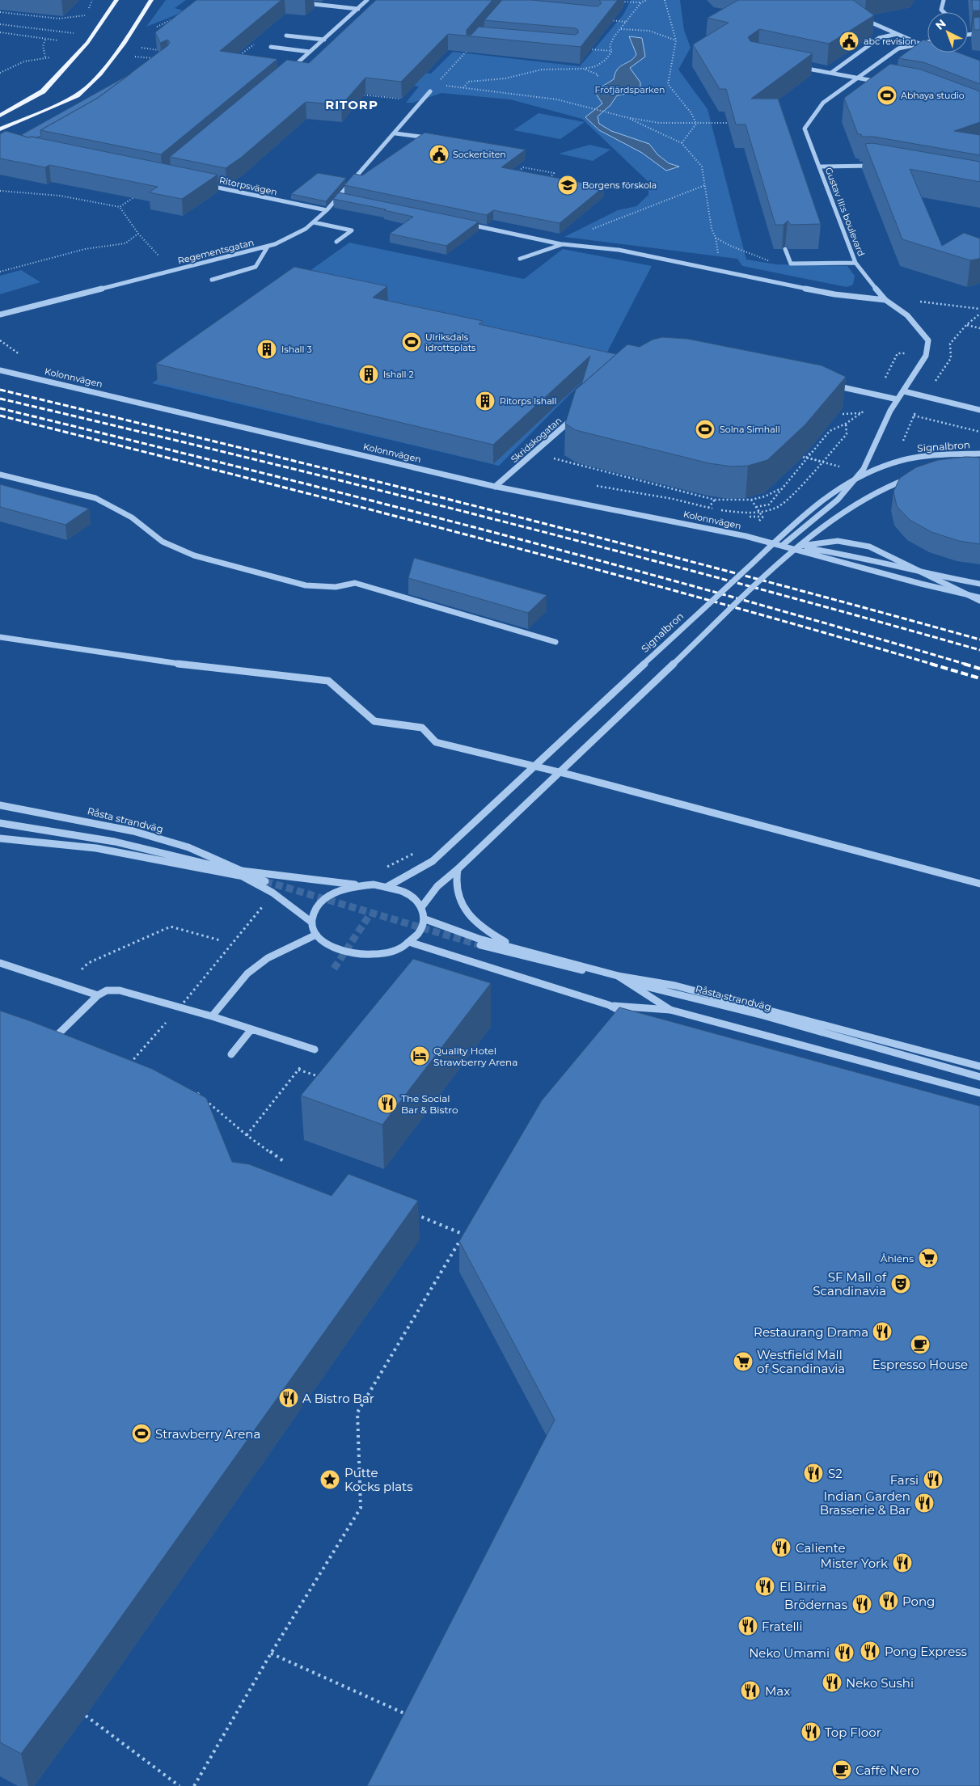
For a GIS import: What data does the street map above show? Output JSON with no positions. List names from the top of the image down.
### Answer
{
  "streets": {
    "street": [
      "Ritorpsvägen",
      "Gustav III:s boulevard",
      "Regementsgatan",
      "Kolonnvägen",
      "Skridskogatan",
      "Signalbron",
      "Råsta strandväg"
    ]
  },
  "crossings": [
    ["Ritorpsvägen", "Regementsgatan"],
    ["Gustav III:s boulevard", "Kolonnvägen"],
    ["Kolonnvägen", "Skridskogatan"]
  ],
  "districts": ["RITORP"],
  "parks": ["Fröfjärdsparken"],
  "places": {
    "public building": ["abc revision", "Sockerbiten"],
    "sports": [
      "Abhaya studio",
      "Ulriksdals idrottsplats",
      "Solna Simhall",
      "Strawberry Arena"
    ],
    "school or university": ["Borgens förskola"],
    "building": ["Ishall 3", "Ishall 2", "Ritorps Ishall"],
    "hotel": ["Quality Hotel Strawberry Arena"],
    "restaurant": [
      "The Social Bar & Bistro",
      "Restaurang Drama",
      "A Bistro Bar",
      "S2",
      "Farsi",
      "Indian Garden Brasserie & Bar",
      "Caliente",
      "Mister York",
      "El Birria",
      "Pong",
      "Brödernas",
      "Fratelli",
      "Pong Express",
      "Neko Umami",
      "Neko Sushi",
      "Max",
      "Top Floor"
    ],
    "supermarket": ["Åhléns", "Westfield Mall of Scandinavia"],
    "theatre": ["SF Mall of Scandinavia"],
    "cafe": ["Espresso House", "Caffè Nero"],
    "place": ["Putte Kocks plats"]
  },
  "north": "top left"
}
